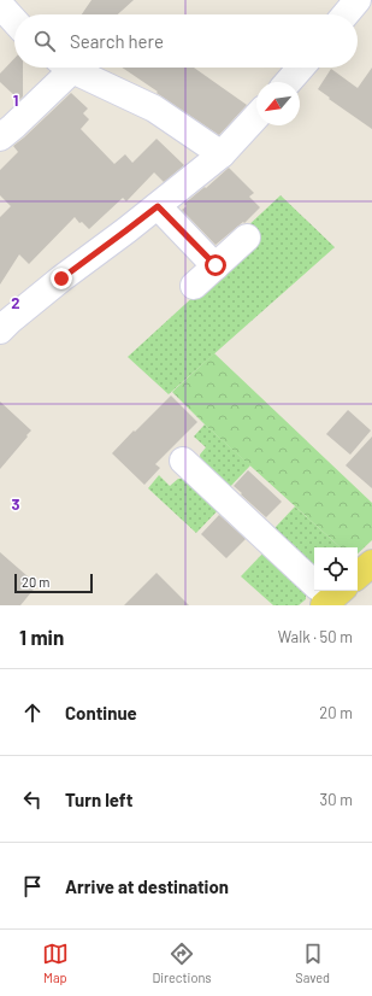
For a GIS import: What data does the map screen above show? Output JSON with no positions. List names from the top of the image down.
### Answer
{
  "scale_bar": "20 m",
  "north": "bottom left",
  "page": {
    "search": "Search here",
    "scale": "20 m",
    "heading": ["1 min", "Walk · 50 m"],
    "list": [
      ["Continue", "20 m"],
      ["Turn left", "30 m"],
      "Arrive at destination"
    ],
    "nav": ["Map", "Directions", "Saved"]
  },
  "grid": {
    "rows": ["1", "2", "3"]
  }
}
